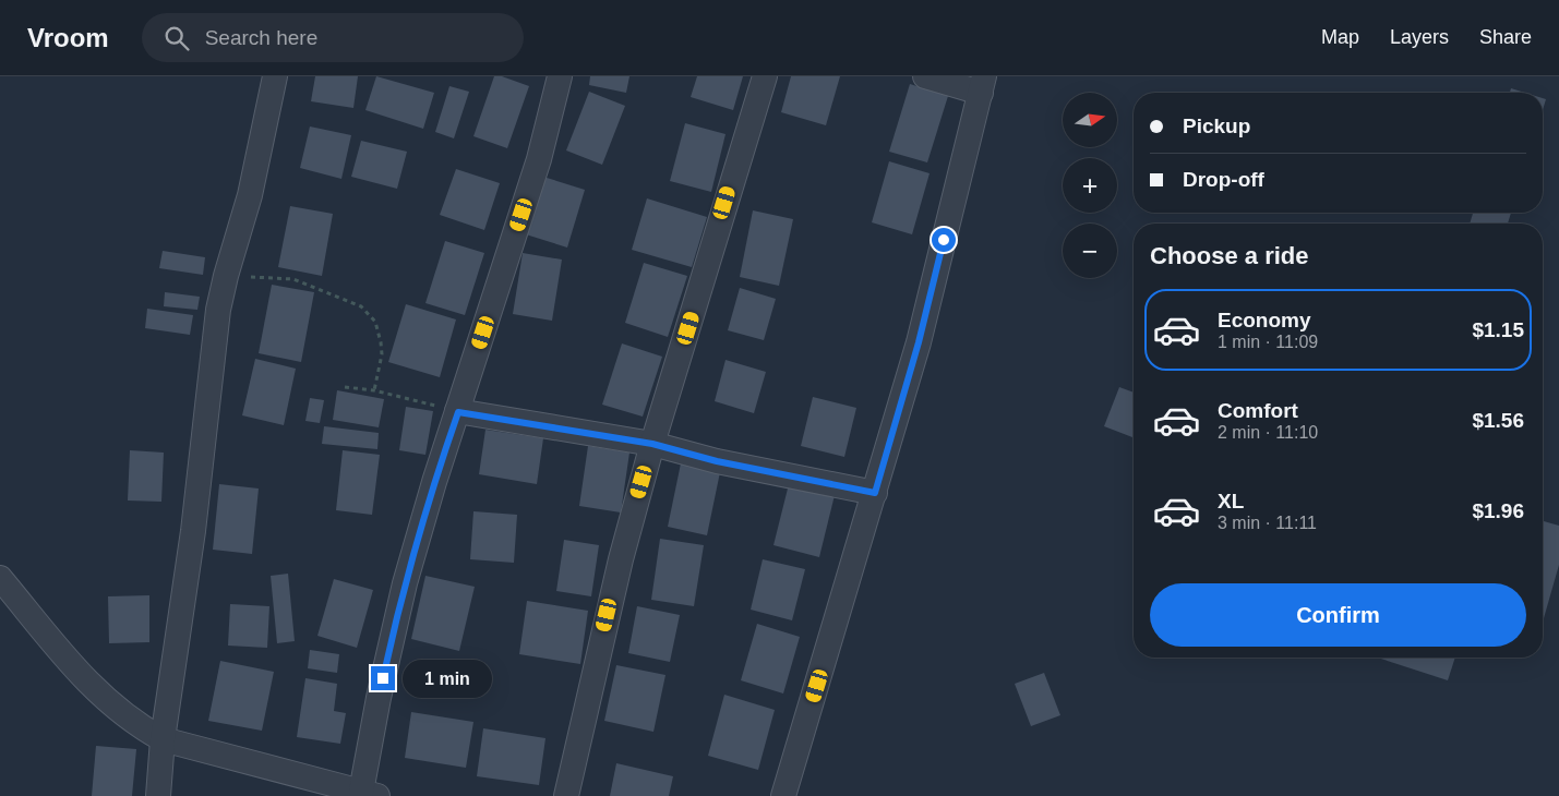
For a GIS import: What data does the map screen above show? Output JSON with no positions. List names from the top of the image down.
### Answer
{
  "north": "right",
  "page": {
    "header": "Vroom",
    "search": "Search here",
    "nav": ["Map", "Layers", "Share"],
    "map_buttons": ["+", "−"],
    "banner": ["Pickup", "Drop-off"],
    "heading": "Choose a ride",
    "list": [
      {
        "name": "Economy",
        "note": "1 min · 11:09",
        "value": "$1.15"
      },
      {
        "name": "Comfort",
        "note": "2 min · 11:10",
        "value": "$1.56"
      },
      {
        "name": "XL",
        "note": "3 min · 11:11",
        "value": "$1.96"
      }
    ],
    "buttons": "Confirm",
    "bubble": "1 min"
  }
}
